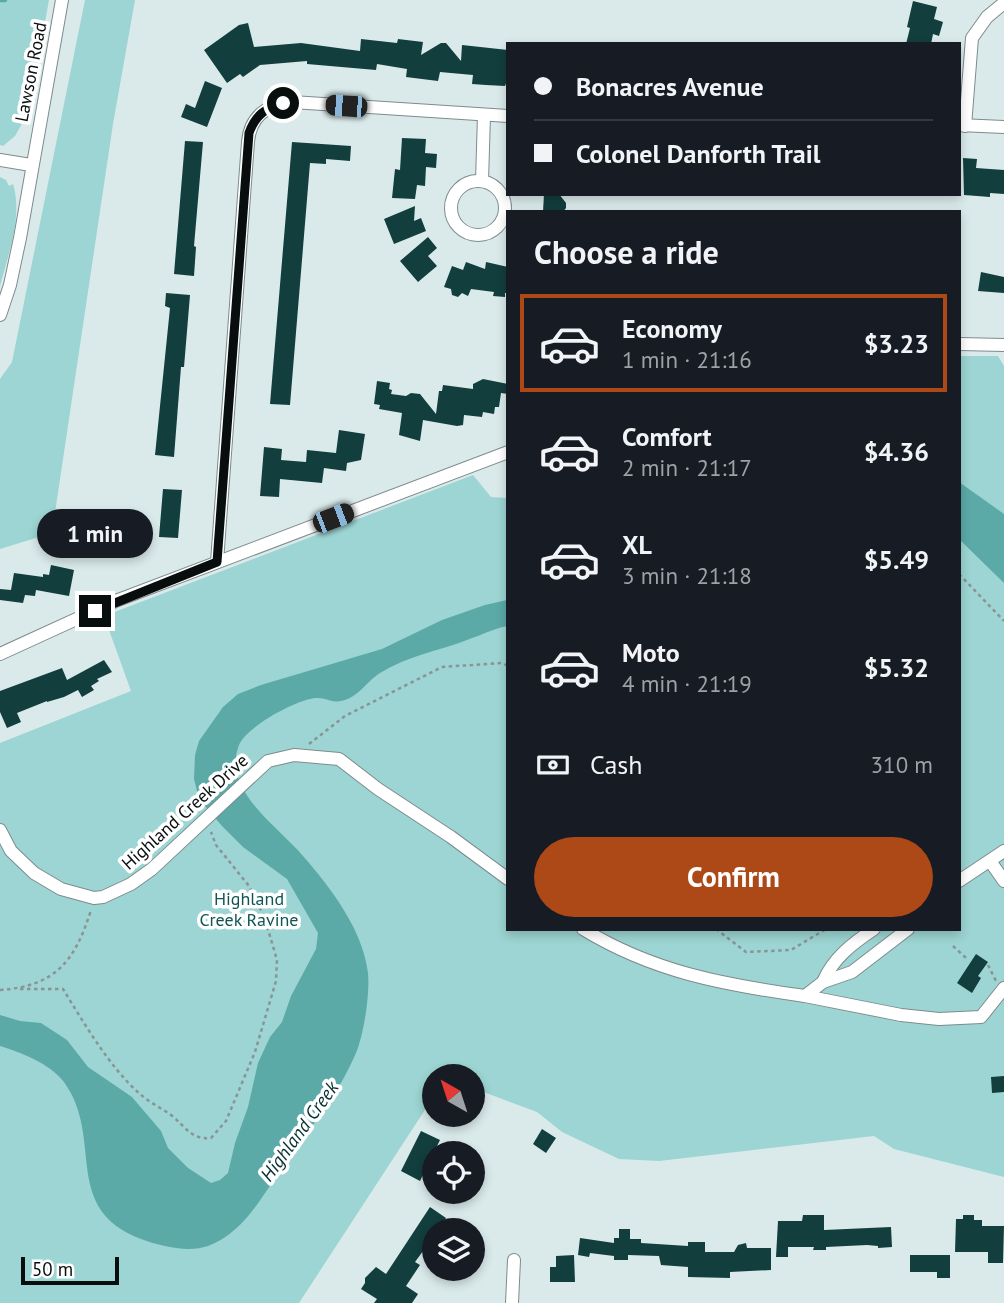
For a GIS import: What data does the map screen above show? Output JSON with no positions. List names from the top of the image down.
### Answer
{
  "streets": {
    "street": ["Lawson Road", "Highland Creek Drive"]
  },
  "water": ["Highland Creek"],
  "parks": ["Highland Creek Ravine"],
  "scale_bar": "50 m",
  "north": "top left",
  "page": {
    "banner": ["Bonacres Avenue", "Colonel Danforth Trail"],
    "heading": "Choose a ride",
    "list": [
      {
        "name": "Economy",
        "note": "1 min · 21:16",
        "value": "$3.23"
      },
      {
        "name": "Comfort",
        "note": "2 min · 21:17",
        "value": "$4.36"
      },
      {
        "name": "XL",
        "note": "3 min · 21:18",
        "value": "$5.49"
      },
      {
        "name": "Moto",
        "note": "4 min · 21:19",
        "value": "$5.32"
      }
    ],
    "bubble": "1 min",
    "pay": ["Cash", "310 m"],
    "buttons": "Confirm",
    "scale": "50 m"
  }
}
